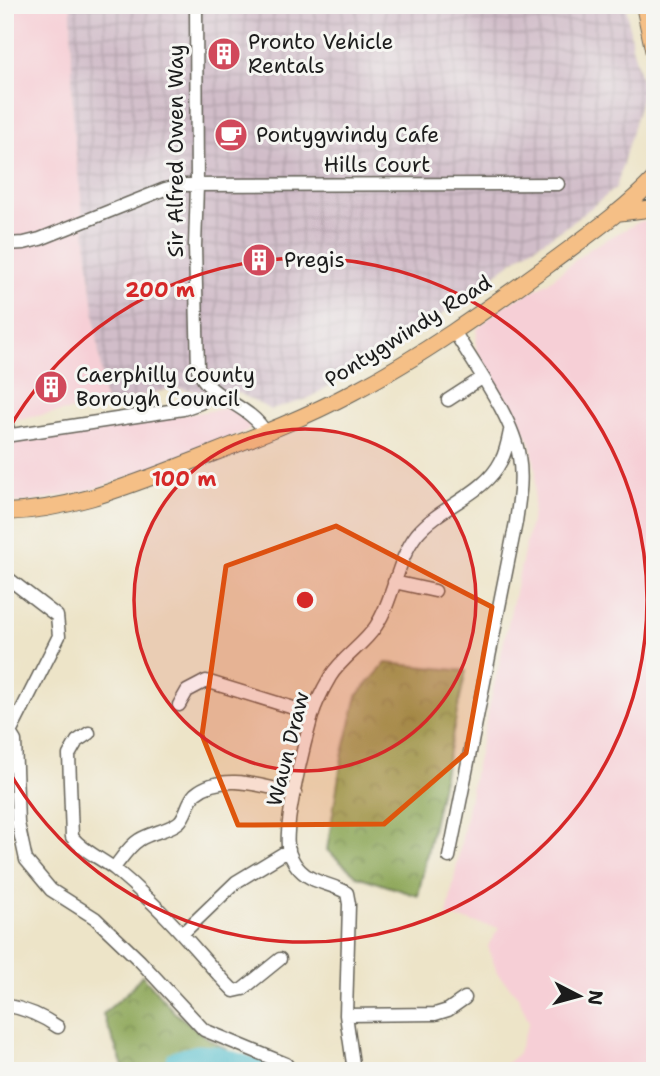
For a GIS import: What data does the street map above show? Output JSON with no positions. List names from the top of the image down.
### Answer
{
  "streets": {
    "main road": ["Pontygwindy Road"],
    "street": ["Sir Alfred Owen Way", "Hills Court", "Waun Draw"]
  },
  "crossings": [
    ["Sir Alfred Owen Way", "Hills Court"],
    ["Sir Alfred Owen Way", "Pontygwindy Road"]
  ],
  "places": {
    "building": ["Pronto Vehicle Rentals", "Pregis", "Caerphilly County Borough Council"],
    "cafe": ["Pontygwindy Cafe"]
  },
  "north": "right",
  "rings": ["200 m", "100 m"]
}
